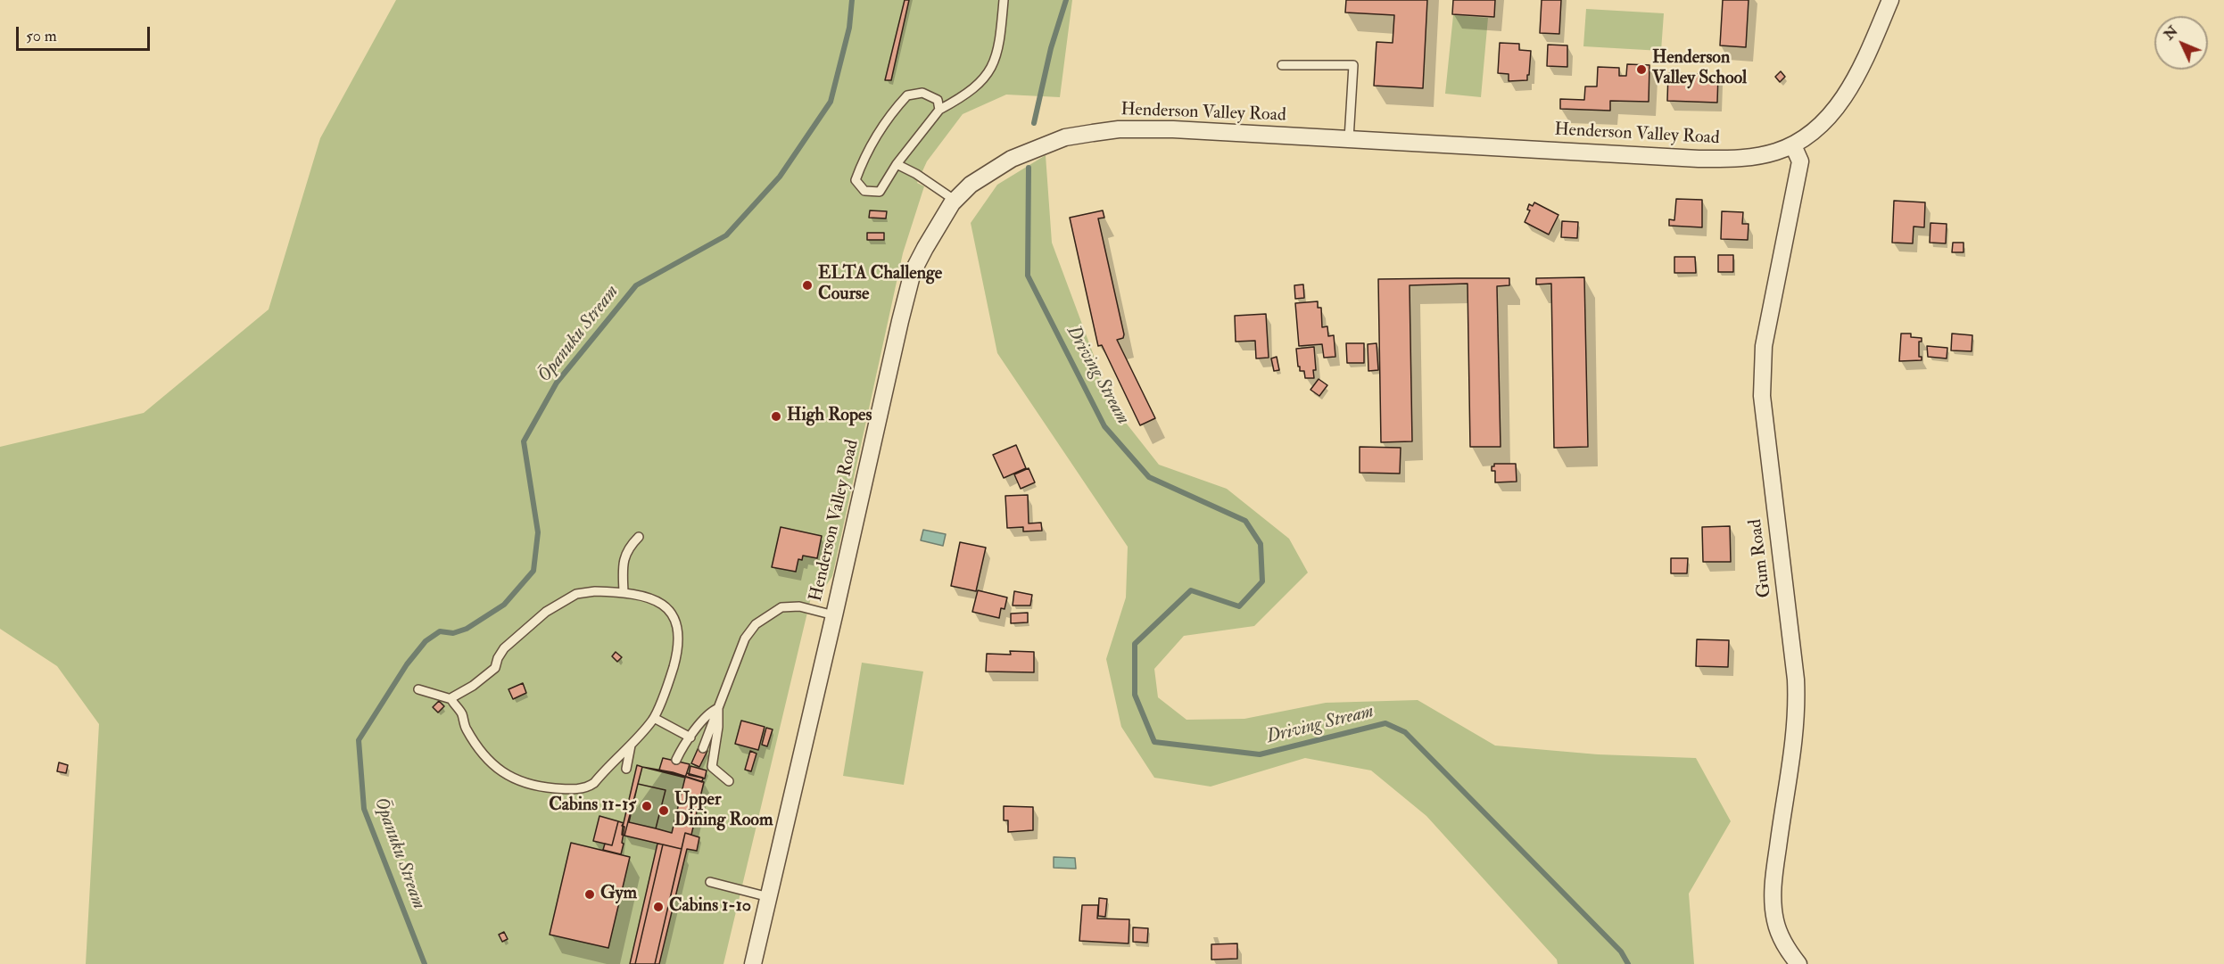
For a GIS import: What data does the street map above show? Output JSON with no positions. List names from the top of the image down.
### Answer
{
  "streets": {
    "street": ["Henderson Valley Road", "Gum Road"]
  },
  "crossings": [
    ["Henderson Valley Road", "Gum Road"]
  ],
  "water": ["Ōpanuku Stream", "Driving Stream"],
  "places": [
    "Henderson Valley School",
    "ELTA Challenge Course",
    "High Ropes",
    "Cabins 11-15",
    "Upper Dining Room",
    "Gym",
    "Cabins 1-10"
  ],
  "scale_bar": "50 m",
  "north": "top left"
}
